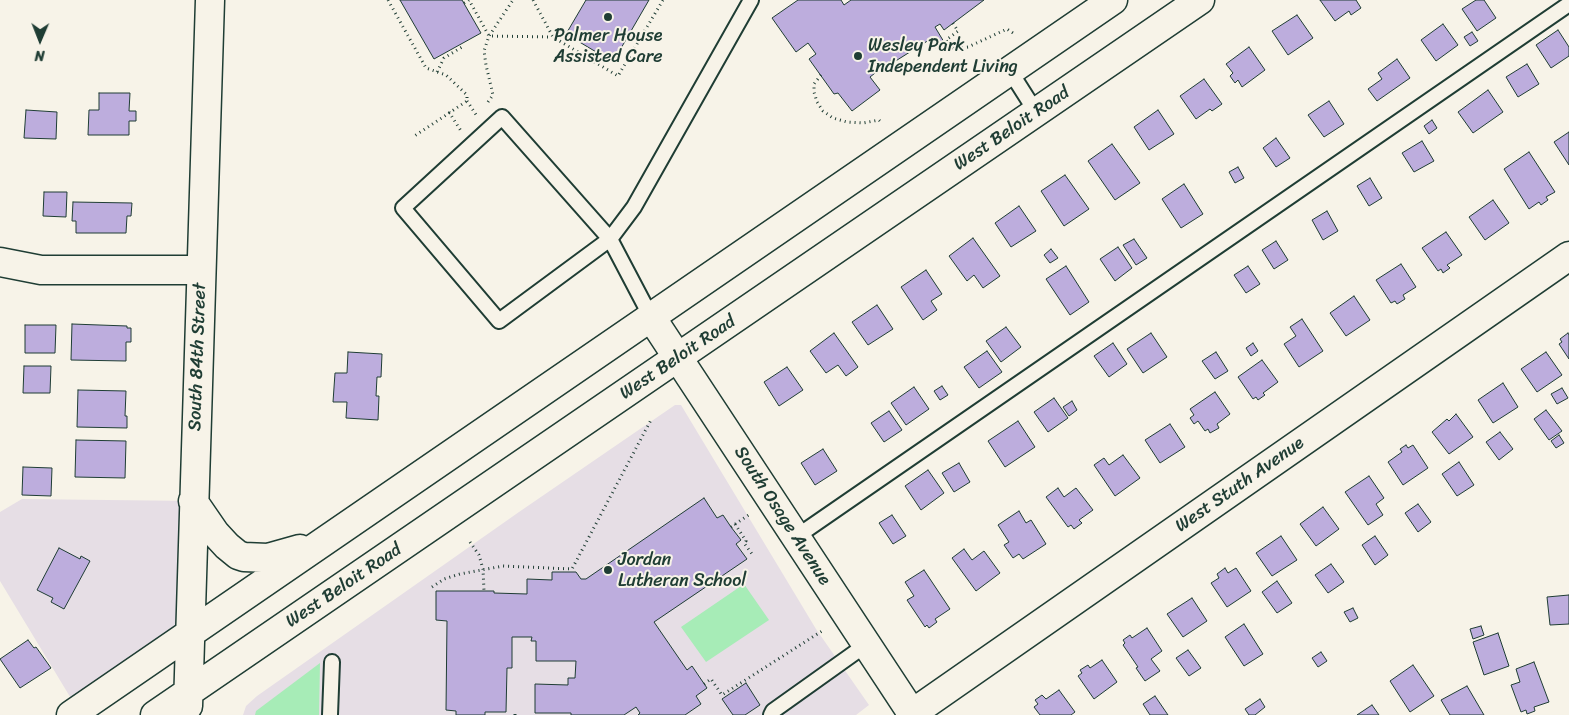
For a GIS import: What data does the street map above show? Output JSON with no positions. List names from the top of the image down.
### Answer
{
  "streets": {
    "main road": [
      "West Beloit Road",
      "South 84th Street",
      "West Stuth Avenue",
      "South Osage Avenue"
    ]
  },
  "crossings": [
    ["West Beloit Road", "South 84th Street"],
    ["West Beloit Road", "South Osage Avenue"],
    ["West Stuth Avenue", "South Osage Avenue"]
  ],
  "places": ["Palmer House Assisted Care", "Wesley Park Independent Living", "Jordan Lutheran School"],
  "north": "bottom"
}
